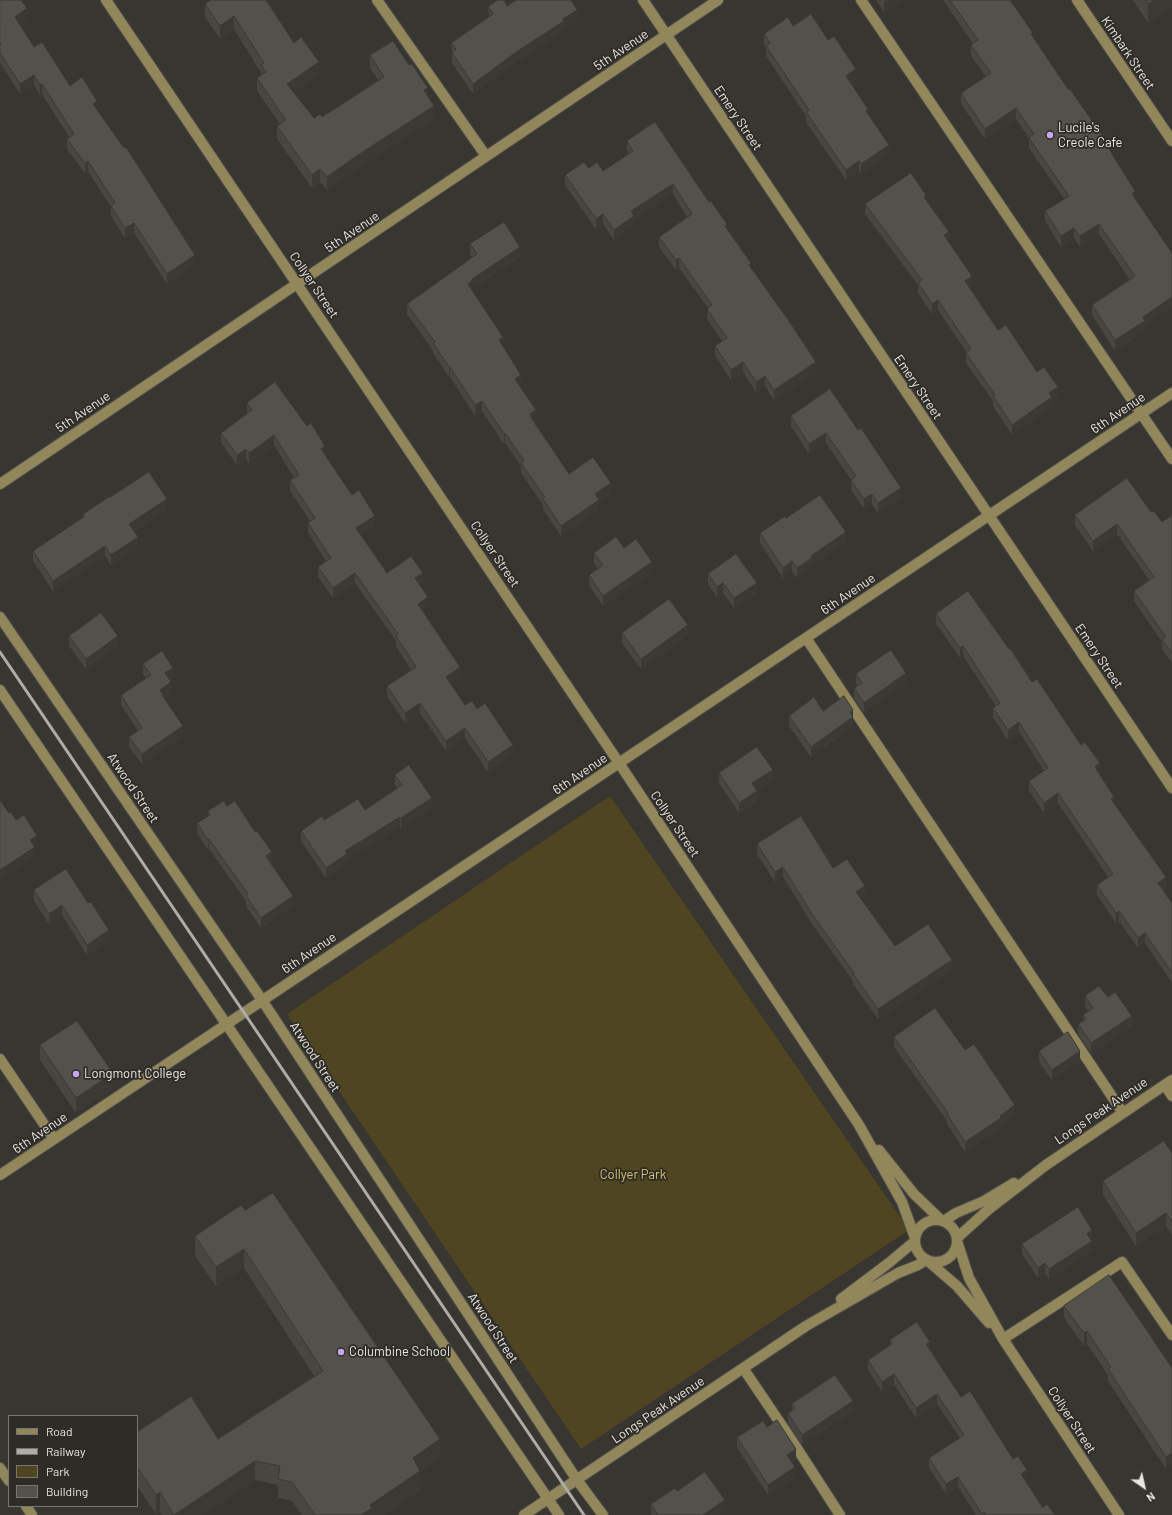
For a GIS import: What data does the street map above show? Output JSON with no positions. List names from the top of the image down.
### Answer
{
  "streets": {
    "street": [
      "5th Avenue",
      "Kimbark Street",
      "Emery Street",
      "Collyer Street",
      "6th Avenue",
      "Atwood Street",
      "Longs Peak Avenue"
    ]
  },
  "crossings": [
    ["5th Avenue", "Emery Street"],
    ["5th Avenue", "Collyer Street"],
    ["Emery Street", "6th Avenue"],
    ["Collyer Street", "6th Avenue"],
    ["Collyer Street", "Longs Peak Avenue"],
    ["6th Avenue", "Atwood Street"],
    ["Atwood Street", "Longs Peak Avenue"]
  ],
  "parks": ["Collyer Park"],
  "places": ["Lucile's Creole Cafe", "Longmont College", "Columbine School"],
  "legend": [
    "Road",
    "Railway",
    "Park",
    "Building"
  ],
  "north": "bottom right"
}
